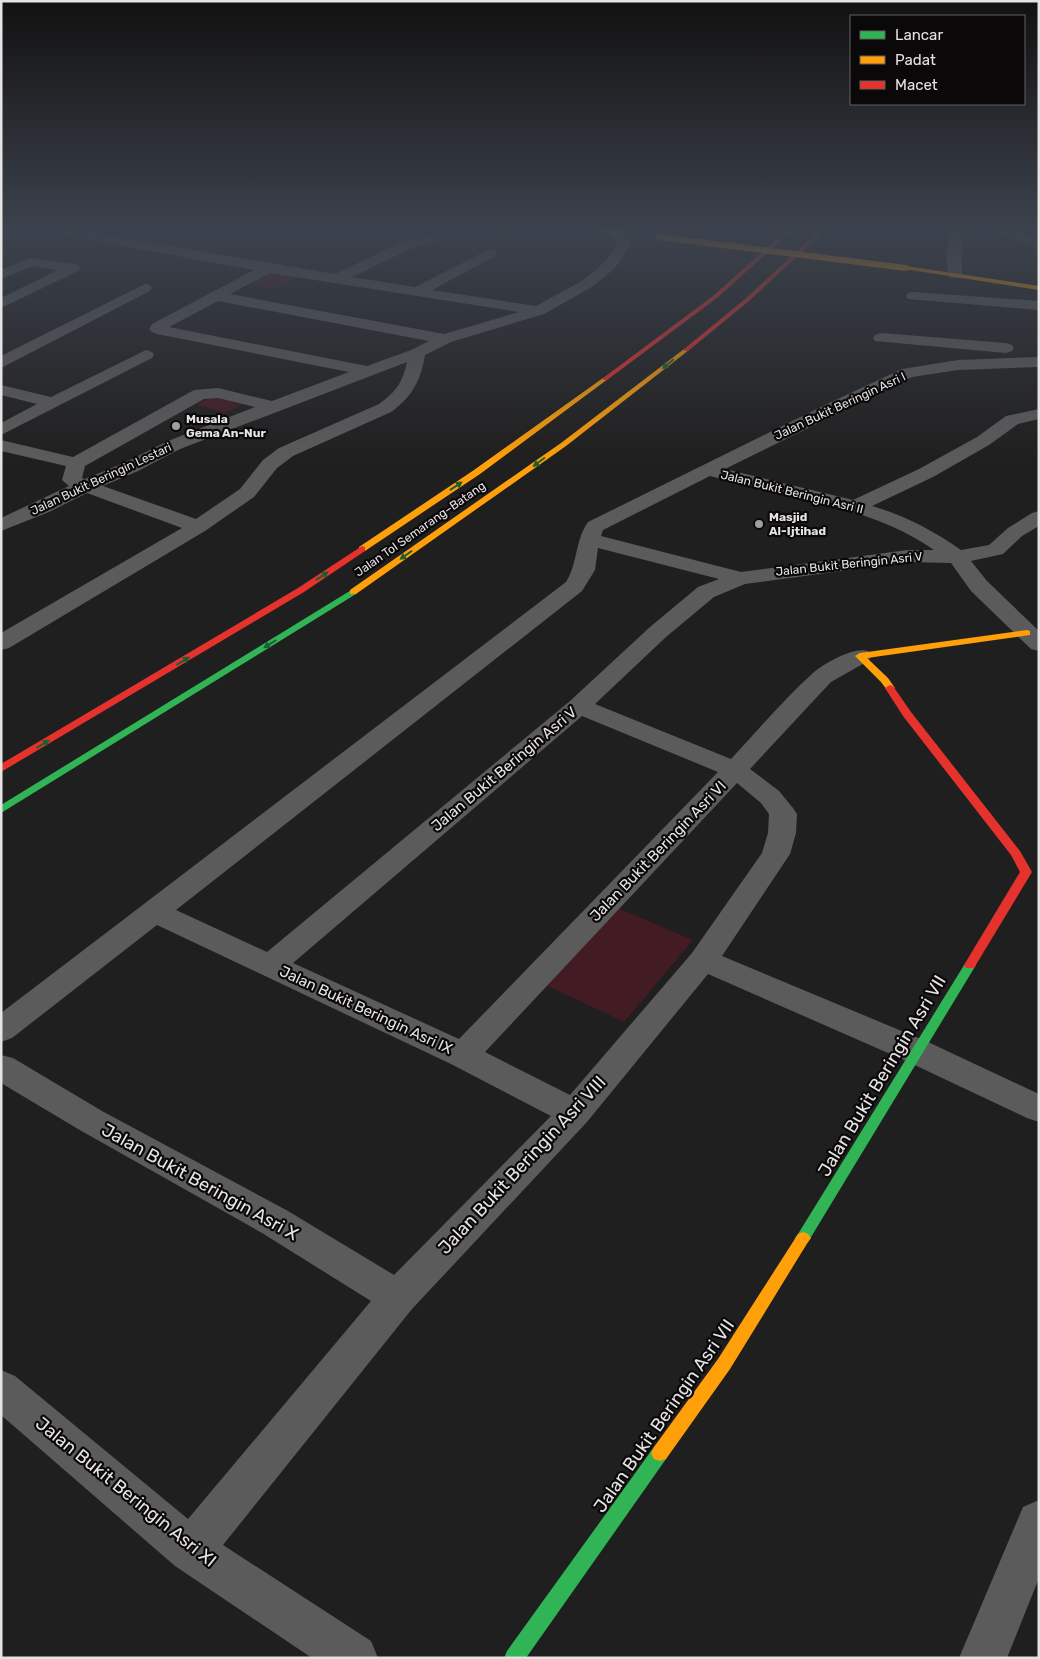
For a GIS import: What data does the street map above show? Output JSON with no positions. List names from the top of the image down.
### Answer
{
  "streets": {
    "main road": ["Jalan Tol Semarang–Batang", "Jalan Bukit Beringin Asri VII"],
    "street": [
      "Jalan Bukit Beringin Asri I",
      "Jalan Bukit Beringin Lestari",
      "Jalan Bukit Beringin Asri II",
      "Jalan Bukit Beringin Asri V",
      "Jalan Bukit Beringin Asri VI",
      "Jalan Bukit Beringin Asri IX",
      "Jalan Bukit Beringin Asri VIII",
      "Jalan Bukit Beringin Asri X",
      "Jalan Bukit Beringin Asri XI"
    ]
  },
  "crossings": [
    ["Jalan Bukit Beringin Asri I", "Jalan Bukit Beringin Asri II"],
    ["Jalan Bukit Beringin Asri I", "Jalan Bukit Beringin Asri V"],
    ["Jalan Bukit Beringin Asri II", "Jalan Bukit Beringin Asri V"],
    ["Jalan Bukit Beringin Asri V", "Jalan Bukit Beringin Asri IX"],
    ["Jalan Bukit Beringin Asri V", "Jalan Bukit Beringin Asri VIII"],
    ["Jalan Bukit Beringin Asri VI", "Jalan Bukit Beringin Asri IX"],
    ["Jalan Bukit Beringin Asri VI", "Jalan Bukit Beringin Asri VII"],
    ["Jalan Bukit Beringin Asri VI", "Jalan Bukit Beringin Asri VIII"],
    ["Jalan Bukit Beringin Asri IX", "Jalan Bukit Beringin Asri VIII"],
    ["Jalan Bukit Beringin Asri VIII", "Jalan Bukit Beringin Asri X"],
    ["Jalan Bukit Beringin Asri VIII", "Jalan Bukit Beringin Asri XI"]
  ],
  "places": ["Musala Gema An-Nur", "Masjid Al-Ijtihad"],
  "legend": ["Lancar", "Padat", "Macet"]
}
